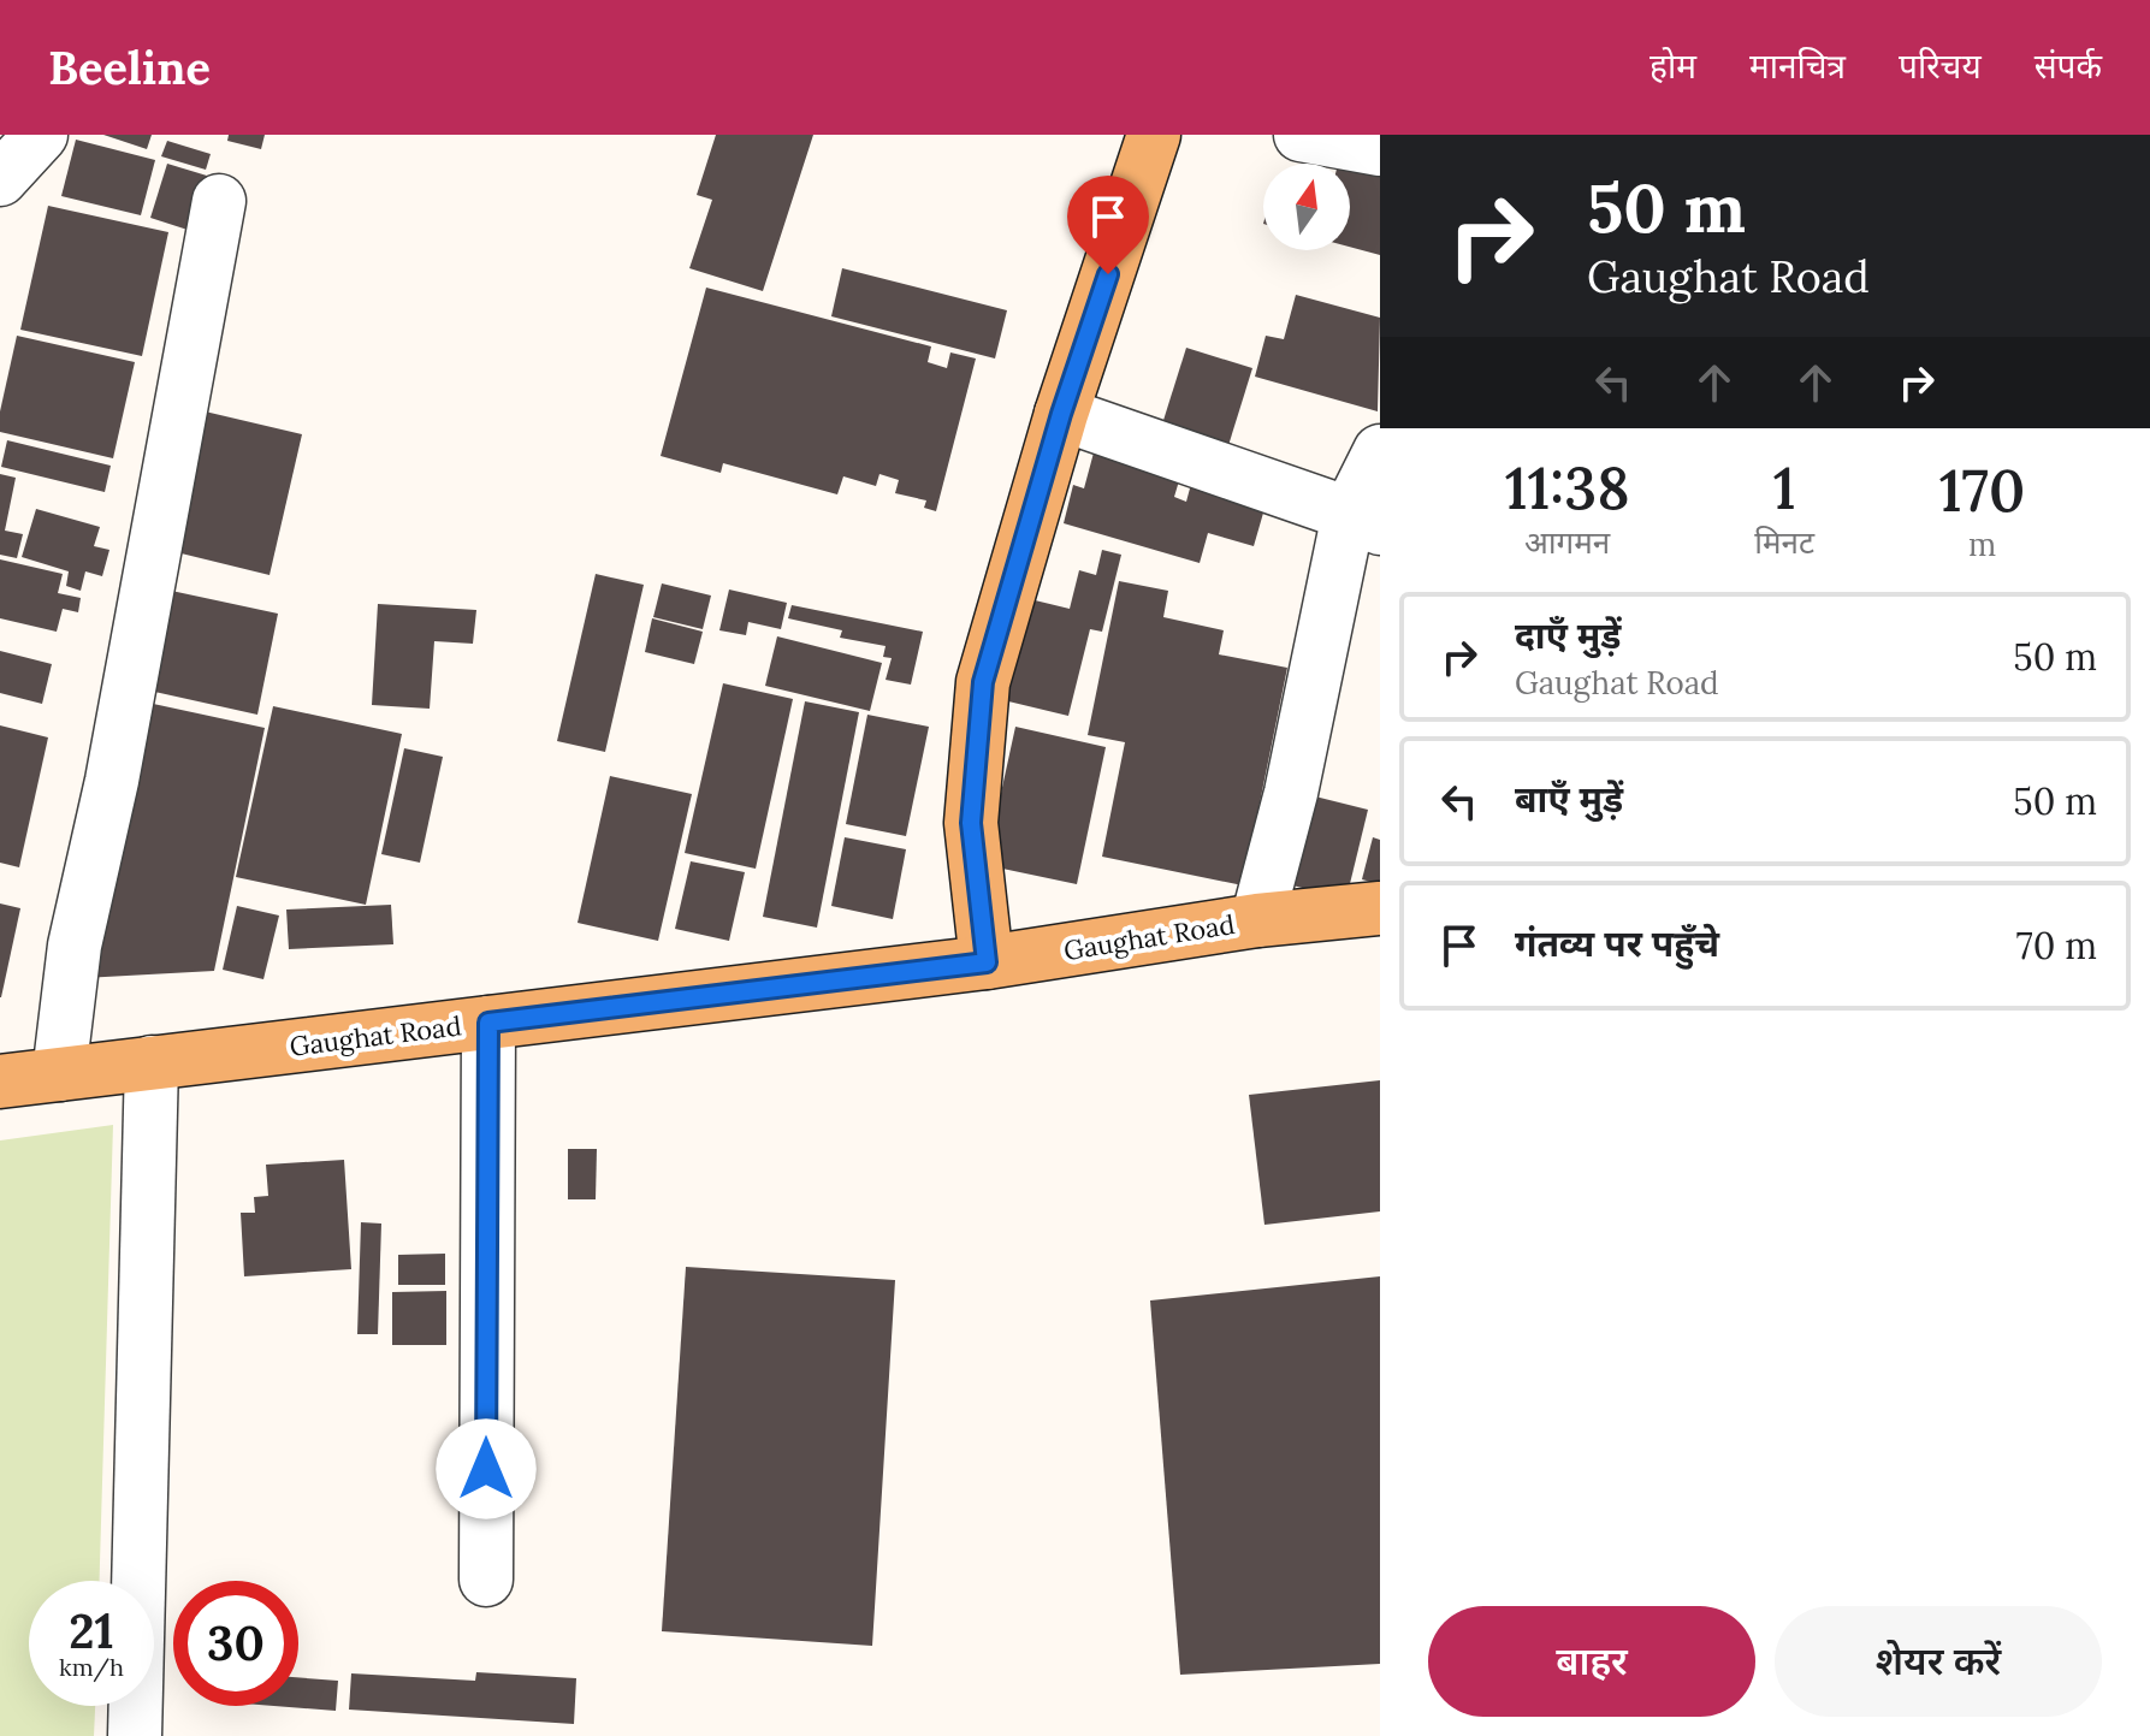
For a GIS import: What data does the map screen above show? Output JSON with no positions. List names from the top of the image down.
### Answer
{
  "streets": {
    "main road": ["Gaughat Road"]
  },
  "north": "top",
  "page": {
    "header": "Beeline",
    "nav": [
      "होम",
      "मानचित्र",
      "परिचय",
      "संपर्क"
    ],
    "turn": ["50 m", "Gaughat Road"],
    "eta": [
      "11:38",
      "आगमन",
      "1",
      "मिनट",
      "170",
      "m"
    ],
    "list": [
      {
        "name": "दाएँ मुड़ें",
        "note": "Gaughat Road",
        "value": "50 m"
      },
      {
        "name": "बाएँ मुड़ें",
        "value": "50 m"
      },
      {
        "name": "गंतव्य पर पहुँचे",
        "value": "70 m"
      }
    ],
    "speed": "21 km/h",
    "limit": "30",
    "buttons": ["बाहर", "शेयर करें"]
  }
}
